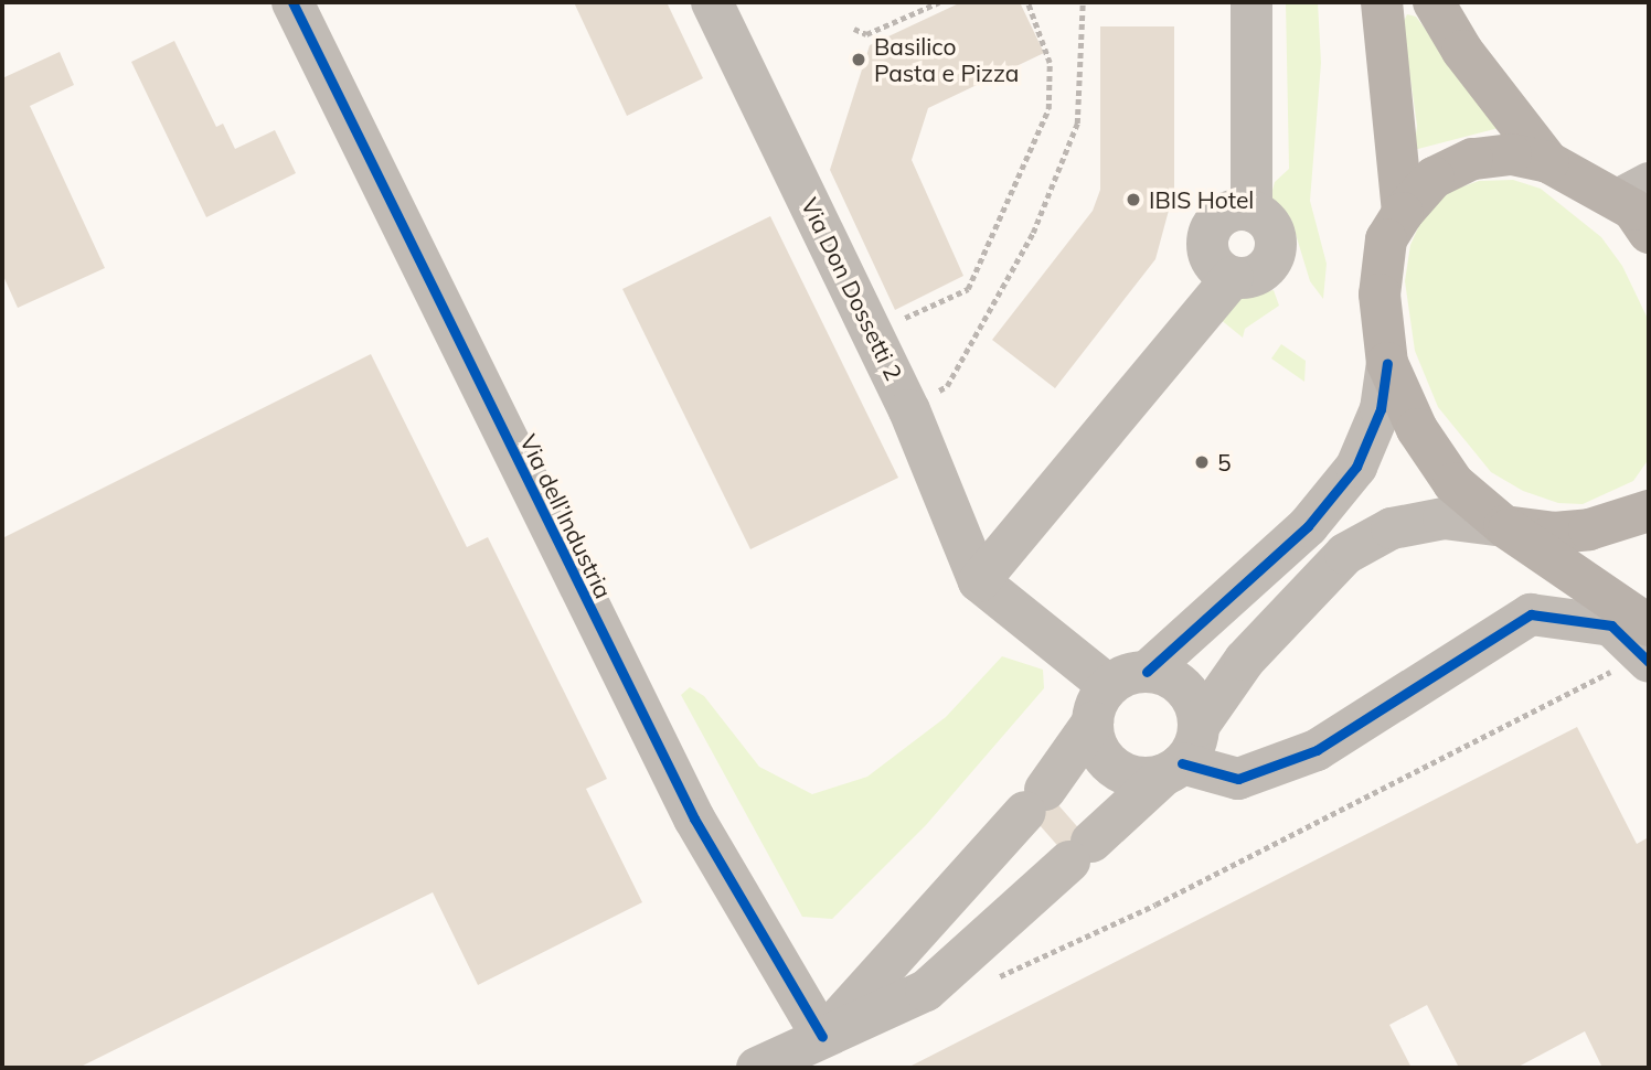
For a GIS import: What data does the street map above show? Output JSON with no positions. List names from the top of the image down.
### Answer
{
  "streets": {
    "street": ["Via Don Dossetti 2", "Via dell’Industria"]
  },
  "places": ["Basilico Pasta e Pizza", "IBIS Hotel", "5"]
}
